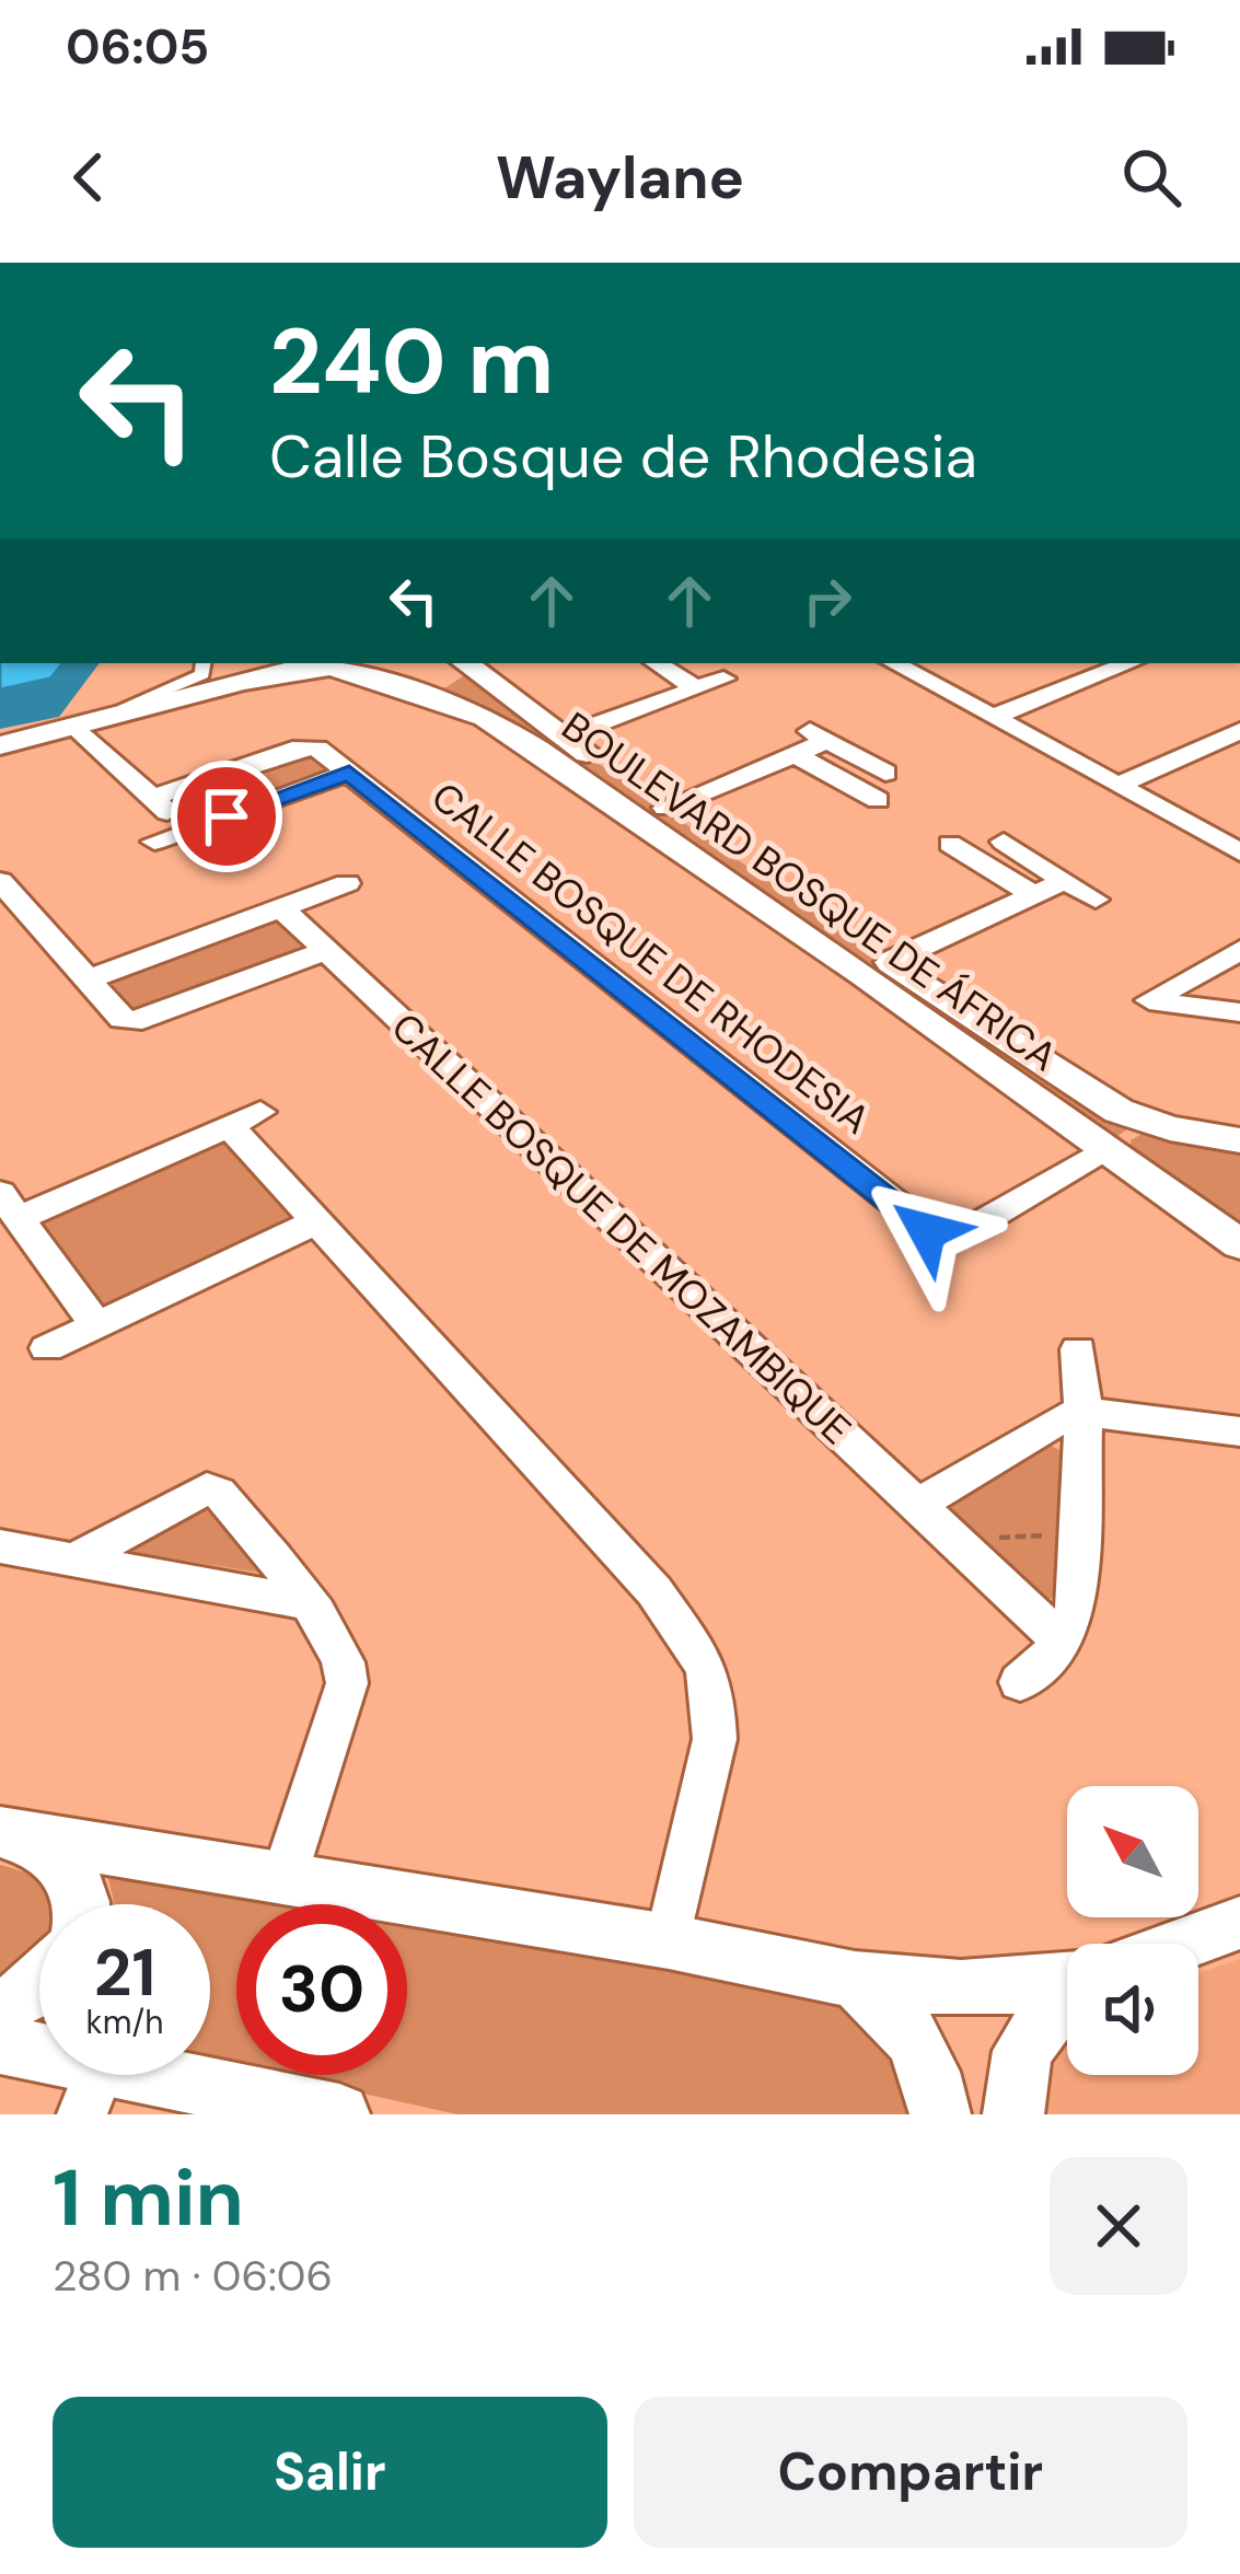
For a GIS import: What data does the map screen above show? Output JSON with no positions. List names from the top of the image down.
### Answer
{
  "streets": {
    "street": ["BOULEVARD BOSQUE DE ÁFRICA", "CALLE BOSQUE DE RHODESIA", "CALLE BOSQUE DE MOZAMBIQUE"]
  },
  "crossings": [
    ["BOULEVARD BOSQUE DE ÁFRICA", "CALLE BOSQUE DE RHODESIA"]
  ],
  "north": "top left",
  "page": {
    "status": "06:05",
    "header": "Waylane",
    "turn": ["240 m", "Calle Bosque de Rhodesia"],
    "speed": "21 km/h",
    "limit": "30",
    "heading": ["1 min", "280 m · 06:06"],
    "buttons": ["Salir", "Compartir"]
  }
}
